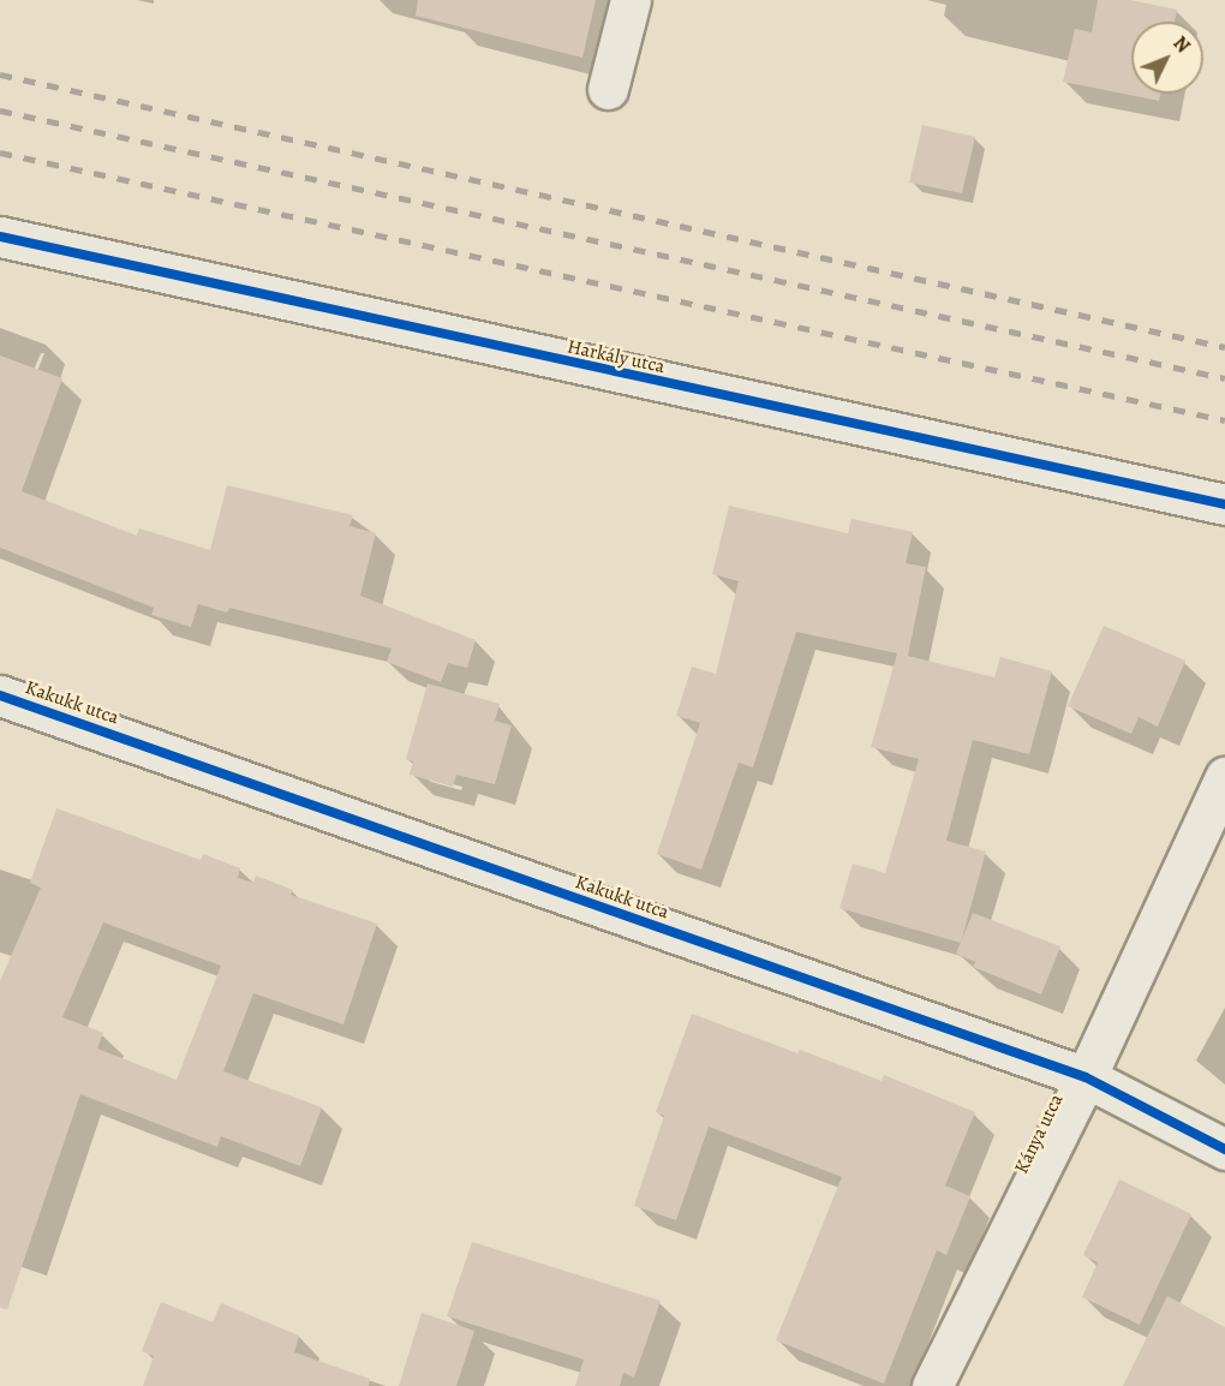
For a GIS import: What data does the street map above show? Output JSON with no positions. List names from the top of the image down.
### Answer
{
  "streets": {
    "street": ["Harkály utca", "Kakukk utca", "Kánya utca"]
  },
  "crossings": [
    ["Kakukk utca", "Kánya utca"]
  ],
  "north": "top right"
}
